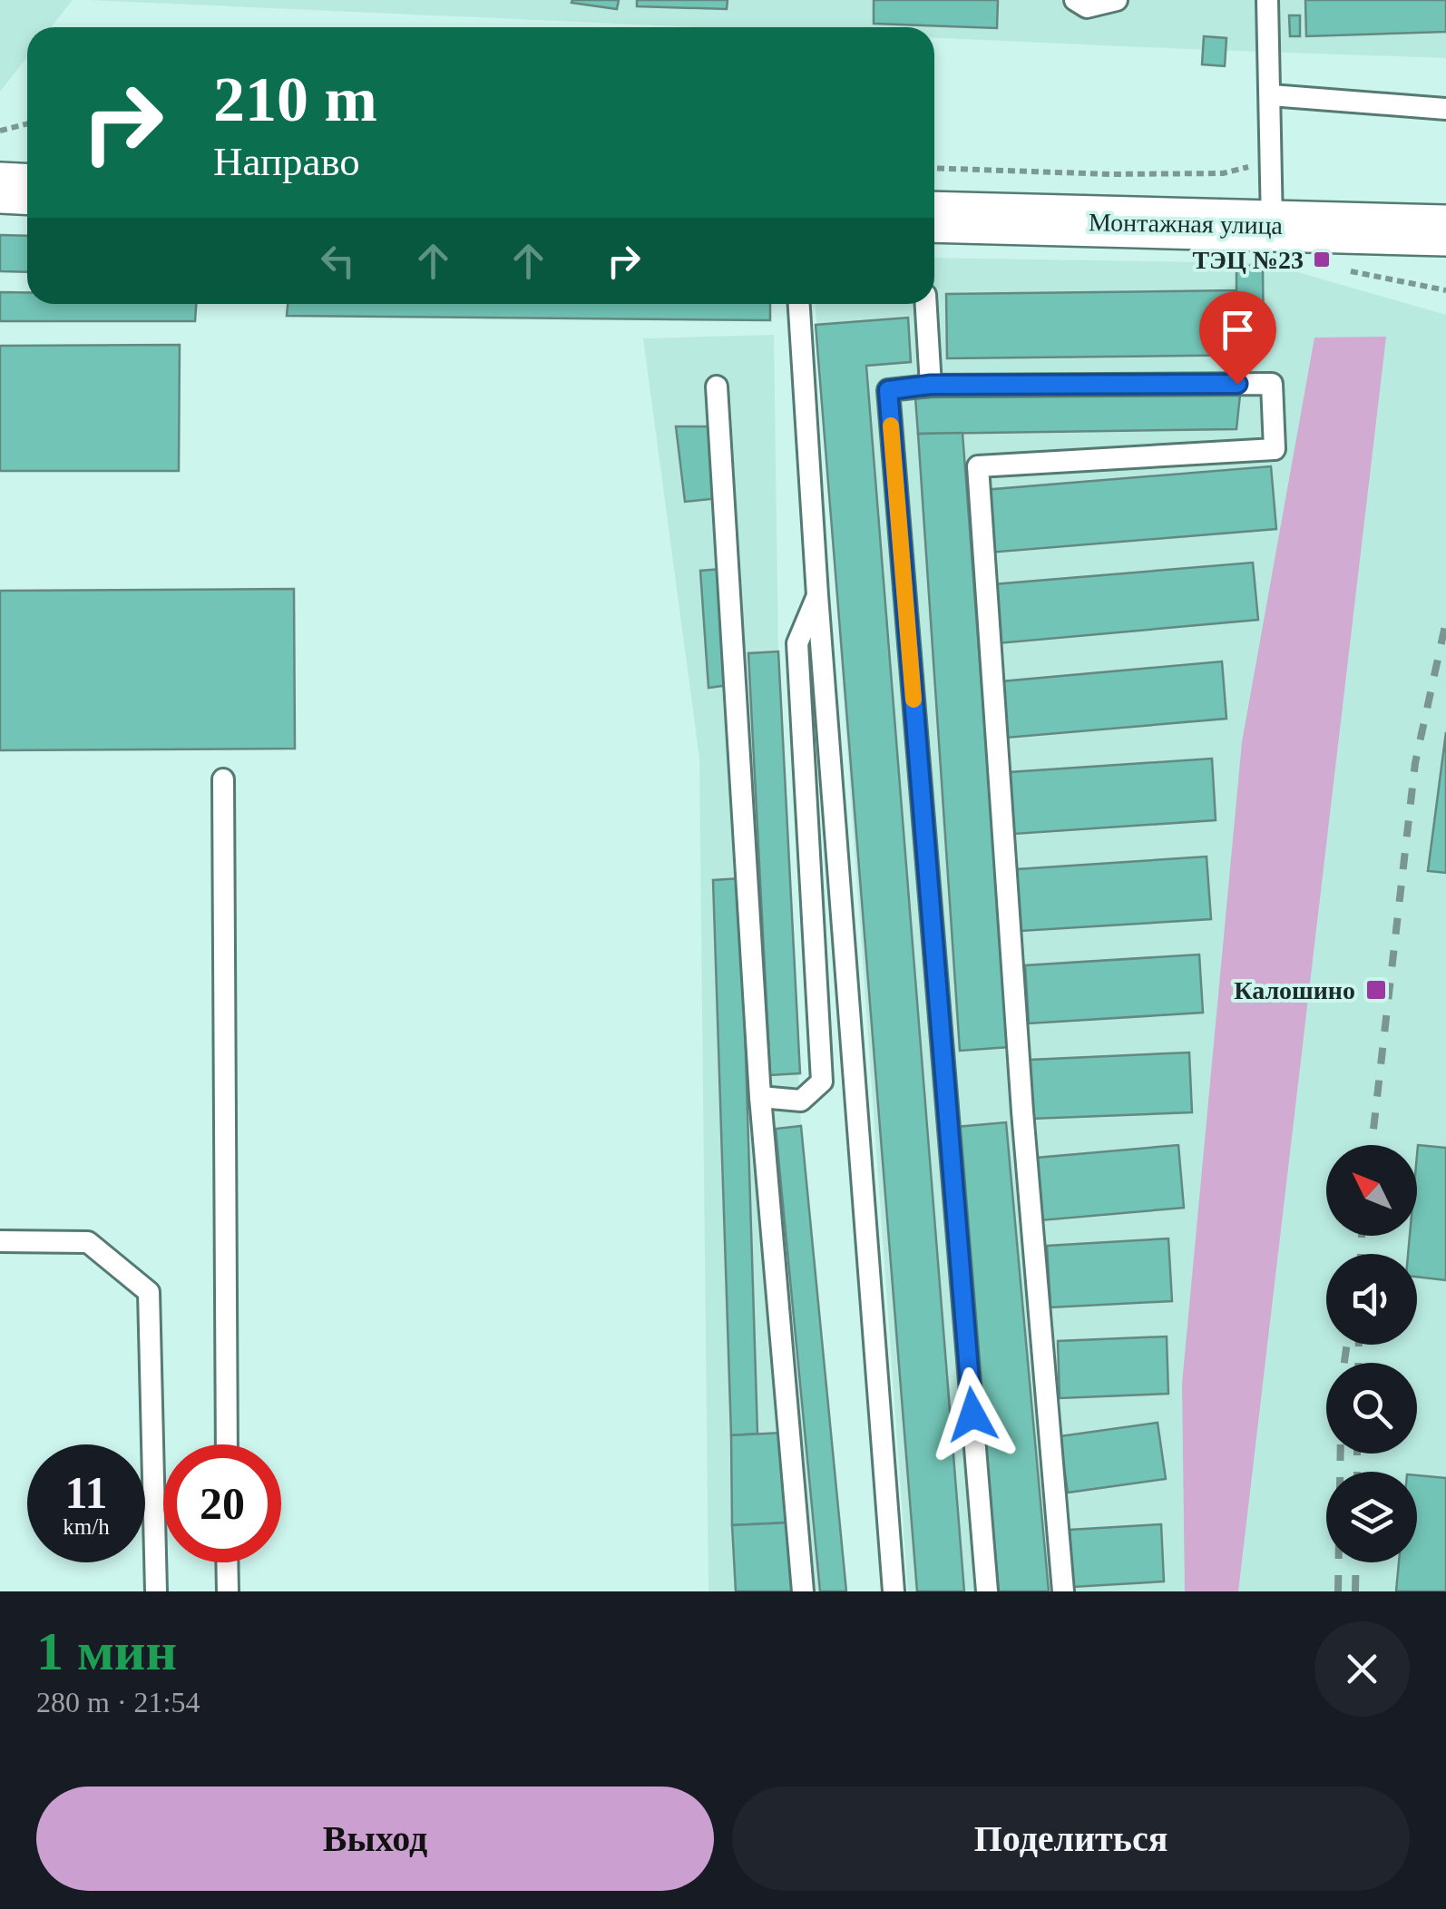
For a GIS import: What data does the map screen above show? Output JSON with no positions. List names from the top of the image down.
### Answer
{
  "streets": {
    "main road": ["Монтажная улица"]
  },
  "places": {
    "transit": ["ТЭЦ №23", "Калошино"]
  },
  "north": "top left",
  "page": {
    "turn": ["210 m", "Направо"],
    "speed": "11 km/h",
    "limit": "20",
    "heading": ["1 мин", "280 m · 21:54"],
    "buttons": ["Выход", "Поделиться"]
  }
}
